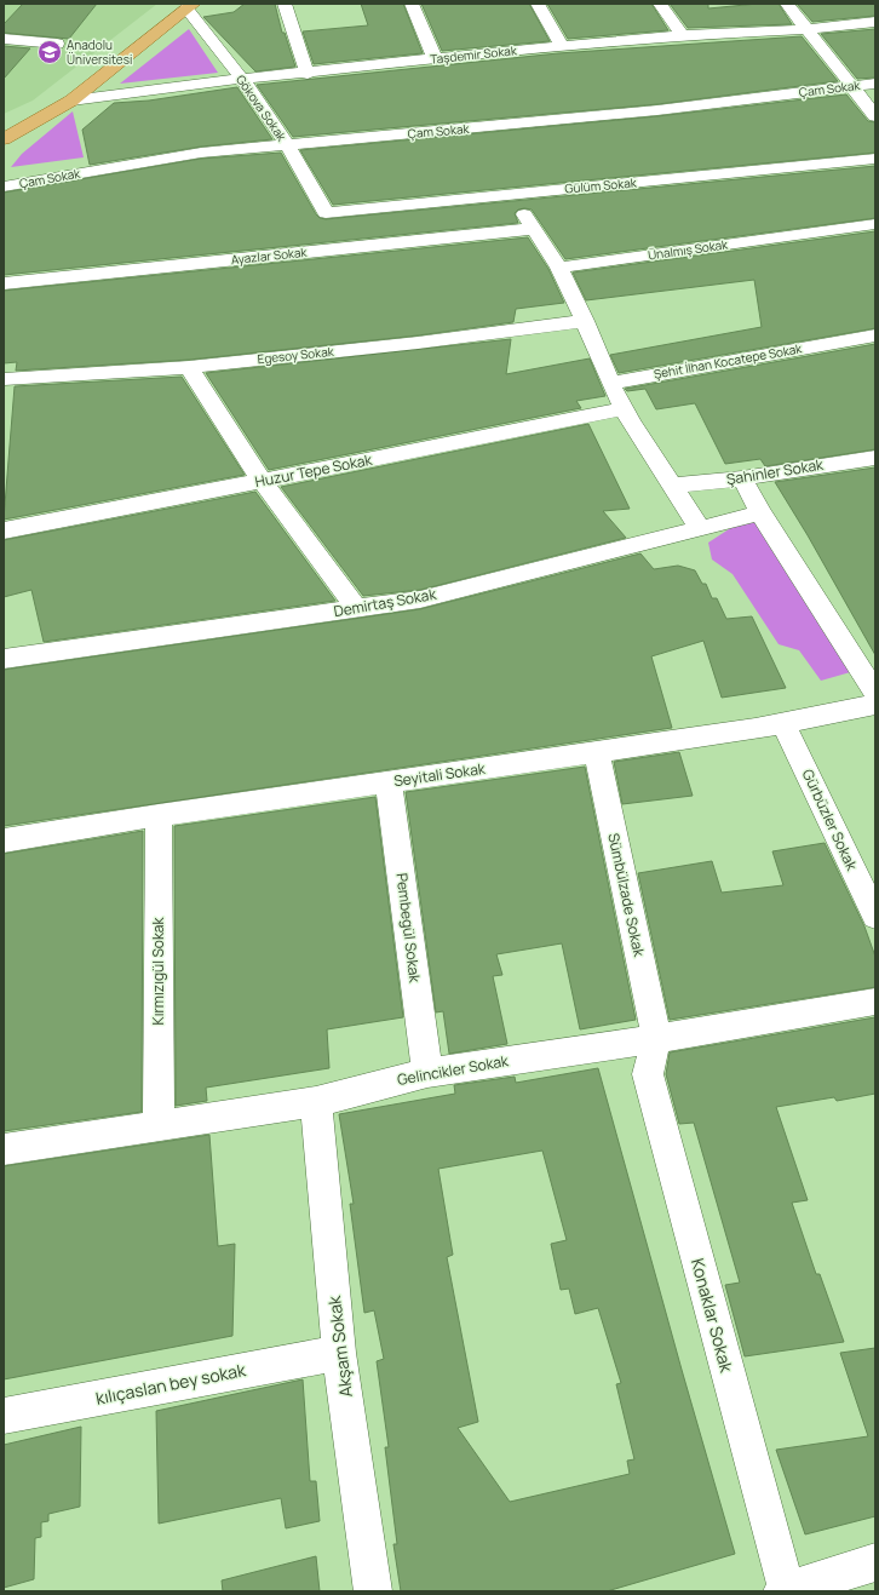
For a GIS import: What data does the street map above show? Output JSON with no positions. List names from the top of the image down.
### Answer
{
  "streets": {
    "street": [
      "Taşdemir Sokak",
      "Çam Sokak",
      "Gökova Sokak",
      "Gülüm Sokak",
      "Ünalmış Sokak",
      "Ayazlar Sokak",
      "Egesoy Sokak",
      "Şehit İlhan Kocatepe Sokak",
      "Huzur Tepe Sokak",
      "Şahinler Sokak",
      "Demirtaş Sokak",
      "Seyitali Sokak",
      "Gürbüzler Sokak",
      "Sümbülzade Sokak",
      "Pembegül Sokak",
      "Kırmızıgül Sokak",
      "Gelincikler Sokak",
      "Konaklar Sokak",
      "Akşam Sokak",
      "kılıçaslan bey sokak"
    ]
  },
  "crossings": [
    ["Taşdemir Sokak", "Gökova Sokak"],
    ["Çam Sokak", "Gökova Sokak"],
    ["Gökova Sokak", "Gülüm Sokak"],
    ["Seyitali Sokak", "Gürbüzler Sokak"],
    ["Seyitali Sokak", "Sümbülzade Sokak"],
    ["Seyitali Sokak", "Pembegül Sokak"],
    ["Seyitali Sokak", "Kırmızıgül Sokak"],
    ["Sümbülzade Sokak", "Gelincikler Sokak"],
    ["Sümbülzade Sokak", "Konaklar Sokak"],
    ["Pembegül Sokak", "Gelincikler Sokak"],
    ["Kırmızıgül Sokak", "Gelincikler Sokak"],
    ["Gelincikler Sokak", "Konaklar Sokak"],
    ["Gelincikler Sokak", "Akşam Sokak"],
    ["Akşam Sokak", "kılıçaslan bey sokak"]
  ],
  "places": {
    "school or university": ["Anadolu Üniversitesi"]
  }
}
